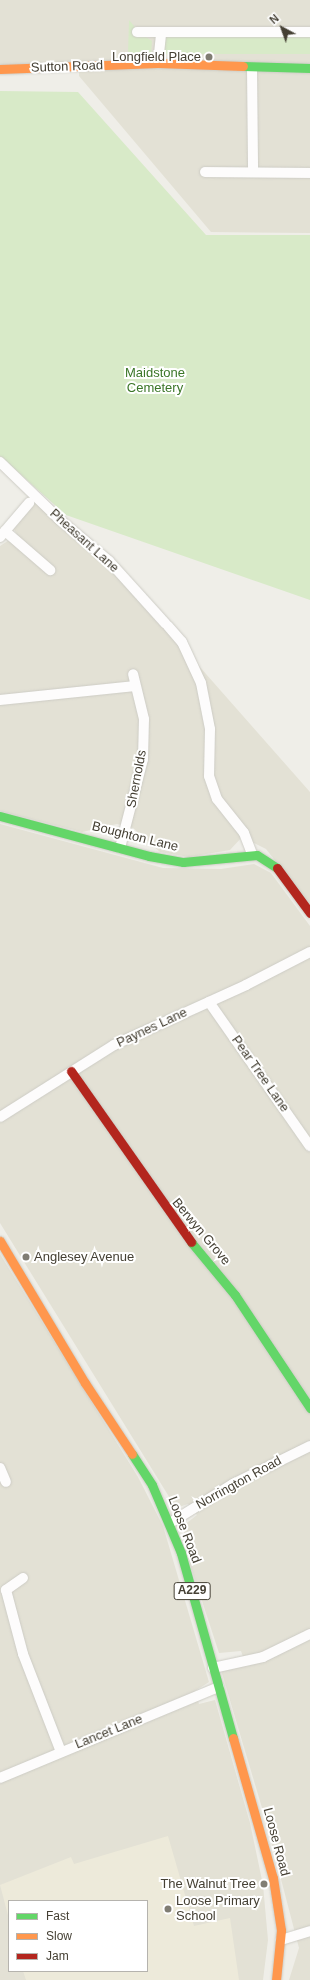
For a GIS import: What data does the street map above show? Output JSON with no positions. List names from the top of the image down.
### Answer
{
  "streets": {
    "main road": [
      "Sutton Road",
      "Boughton Lane",
      "Berwyn Grove",
      "Loose Road",
      "A229"
    ],
    "street": [
      "Pheasant Lane",
      "Shernolds",
      "Paynes Lane",
      "Pear Tree Lane",
      "Norrington Road",
      "Lancet Lane"
    ]
  },
  "crossings": [
    ["Pheasant Lane", "Boughton Lane"],
    ["Shernolds", "Boughton Lane"],
    ["Paynes Lane", "Pear Tree Lane"],
    ["Paynes Lane", "Berwyn Grove"],
    ["Norrington Road", "Loose Road"],
    ["Loose Road", "Lancet Lane"]
  ],
  "parks": ["Maidstone Cemetery"],
  "places": [
    "Longfield Place",
    "Anglesey Avenue",
    "The Walnut Tree",
    "Loose Primary School"
  ],
  "legend": ["Fast", "Slow", "Jam"],
  "north": "top left"
}
